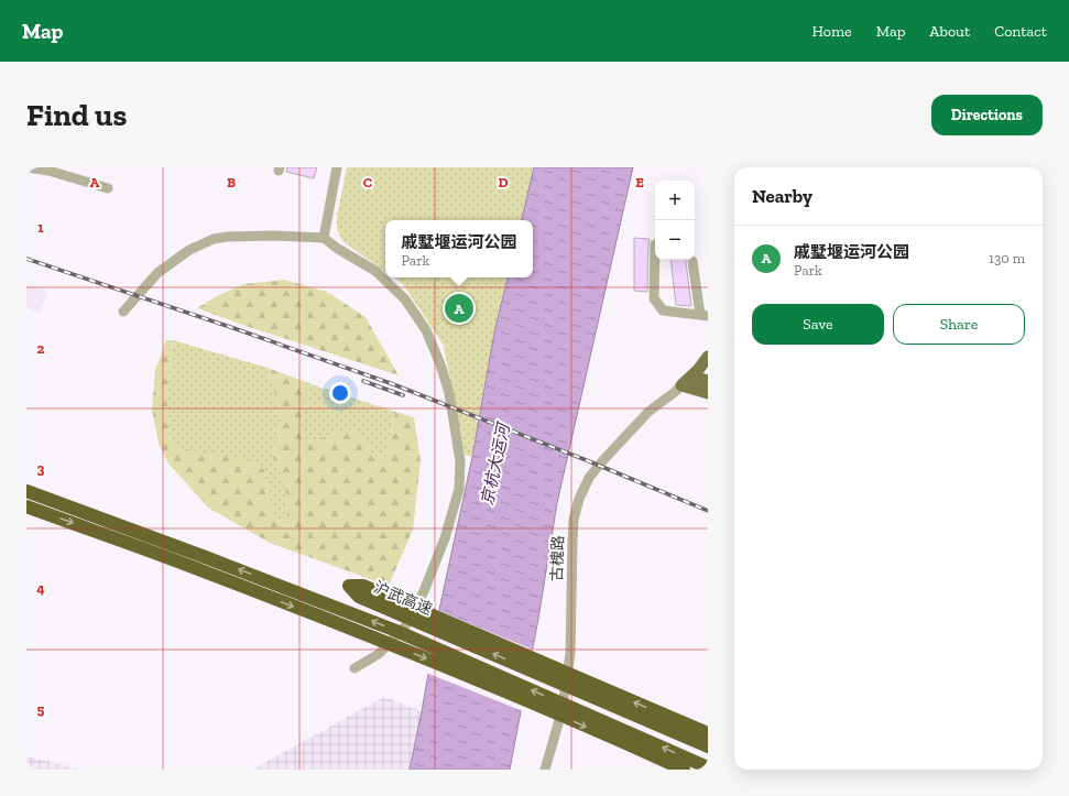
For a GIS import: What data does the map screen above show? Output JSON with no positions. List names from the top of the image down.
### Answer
{
  "streets": {
    "highway": ["沪武高速"],
    "street": ["古槐路"]
  },
  "water": ["京杭大运河"],
  "page": {
    "header": "Map",
    "nav": [
      "Home",
      "Map",
      "About",
      "Contact"
    ],
    "buttons": [
      "Directions",
      ["Save", "Share"]
    ],
    "title": "Find us",
    "heading": "Nearby",
    "map_buttons": ["+", "−"],
    "popup": ["戚墅堰运河公园", "Park"],
    "list": [
      {
        "mark": "A",
        "name": "戚墅堰运河公园",
        "note": "Park",
        "value": "130 m"
      }
    ],
    "pins": "A"
  },
  "grid": {
    "columns": [
      "A",
      "B",
      "C",
      "D",
      "E"
    ],
    "rows": [
      "1",
      "2",
      "3",
      "4",
      "5"
    ]
  }
}
